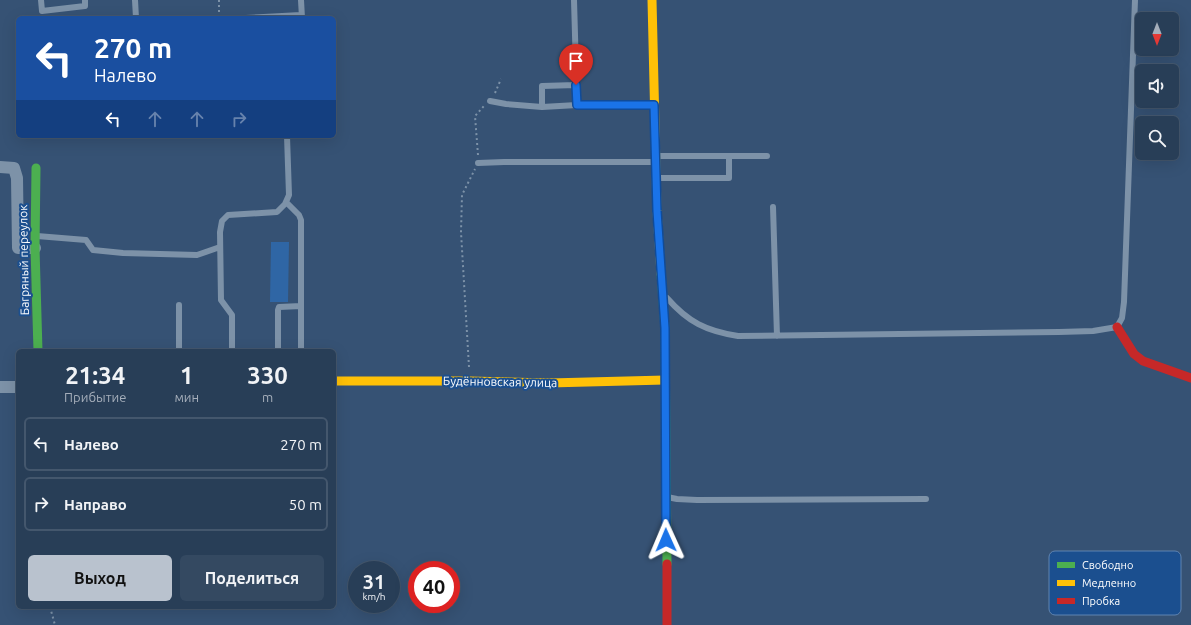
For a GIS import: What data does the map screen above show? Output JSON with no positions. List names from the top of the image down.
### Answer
{
  "streets": {
    "street": ["Багряный переулок", "Будённовская улица"]
  },
  "legend": ["Свободно", "Медленно", "Пробка"],
  "north": "bottom",
  "page": {
    "turn": ["270 m", "Налево"],
    "eta": [
      "21:34",
      "Прибытие",
      "1",
      "мин",
      "330",
      "m"
    ],
    "list": [
      {
        "name": "Налево",
        "value": "270 m"
      },
      {
        "name": "Направо",
        "value": "50 m"
      }
    ],
    "buttons": ["Выход", "Поделиться"],
    "speed": "31 km/h",
    "limit": "40"
  }
}
